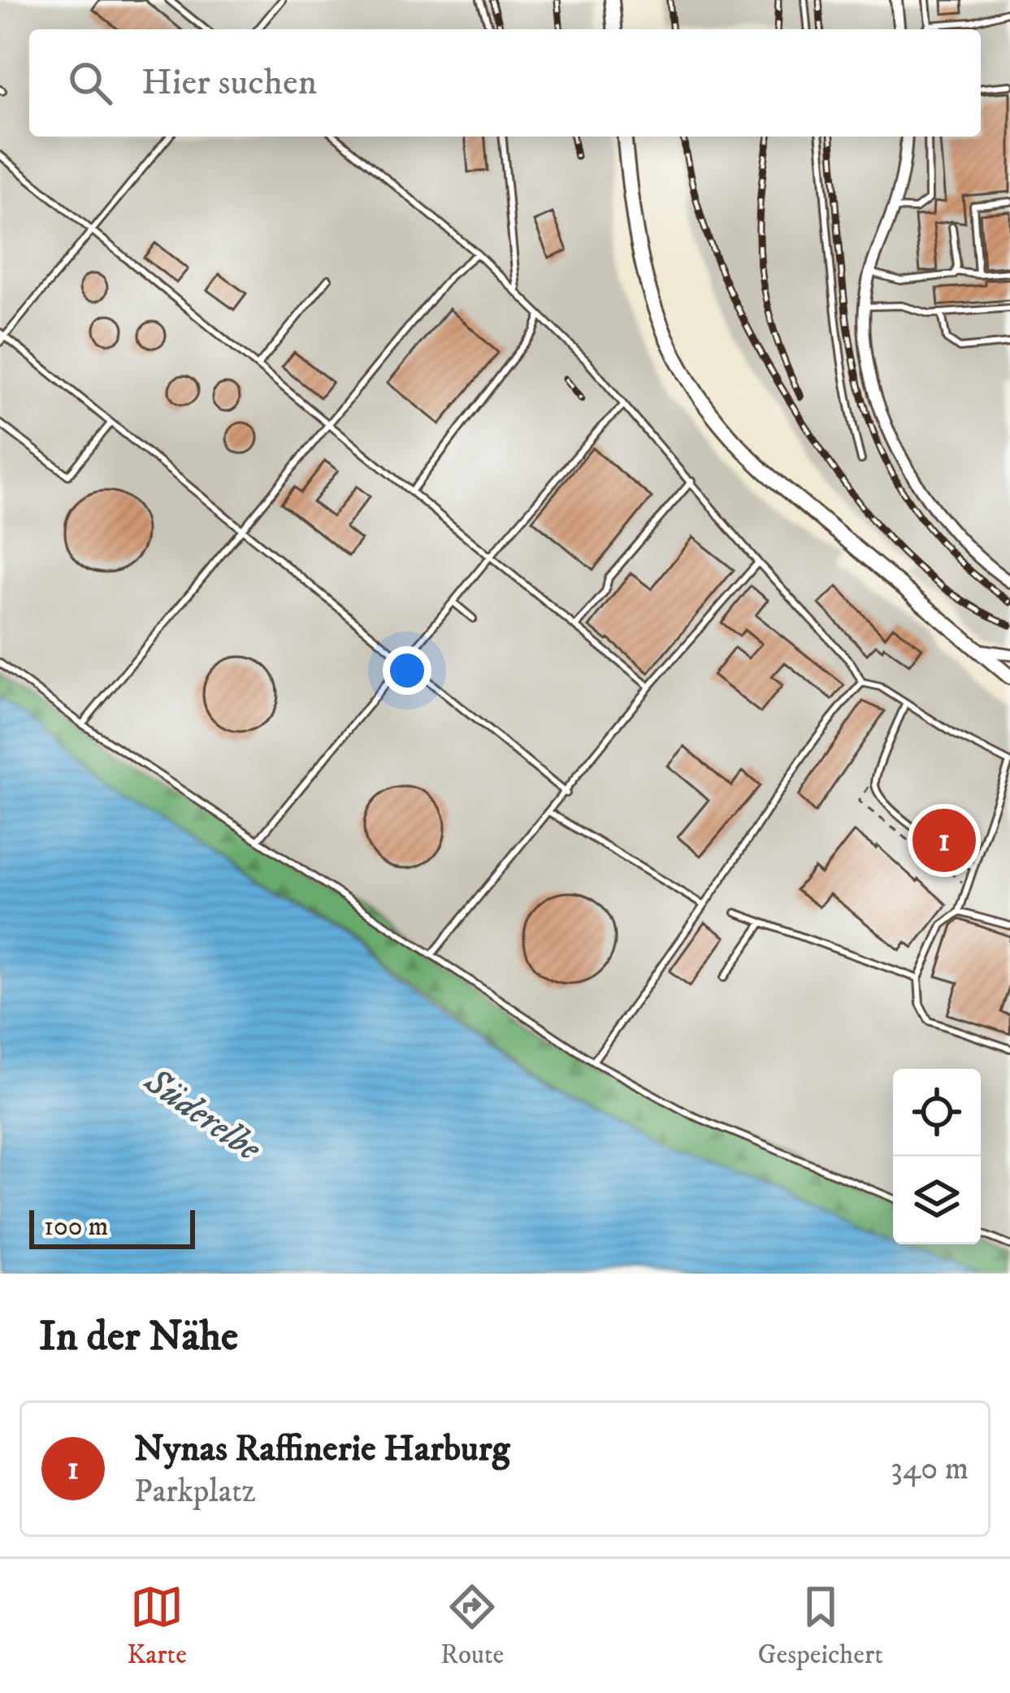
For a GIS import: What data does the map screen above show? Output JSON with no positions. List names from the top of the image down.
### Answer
{
  "water": ["Süderelbe"],
  "scale_bar": "100 m",
  "page": {
    "search": "Hier suchen",
    "pins": "1",
    "scale": "100 m",
    "heading": "In der Nähe",
    "list": [
      {
        "mark": "1",
        "name": "Nynas Raffinerie Harburg",
        "note": "Parkplatz",
        "value": "340 m"
      }
    ],
    "nav": ["Karte", "Route", "Gespeichert"]
  }
}
